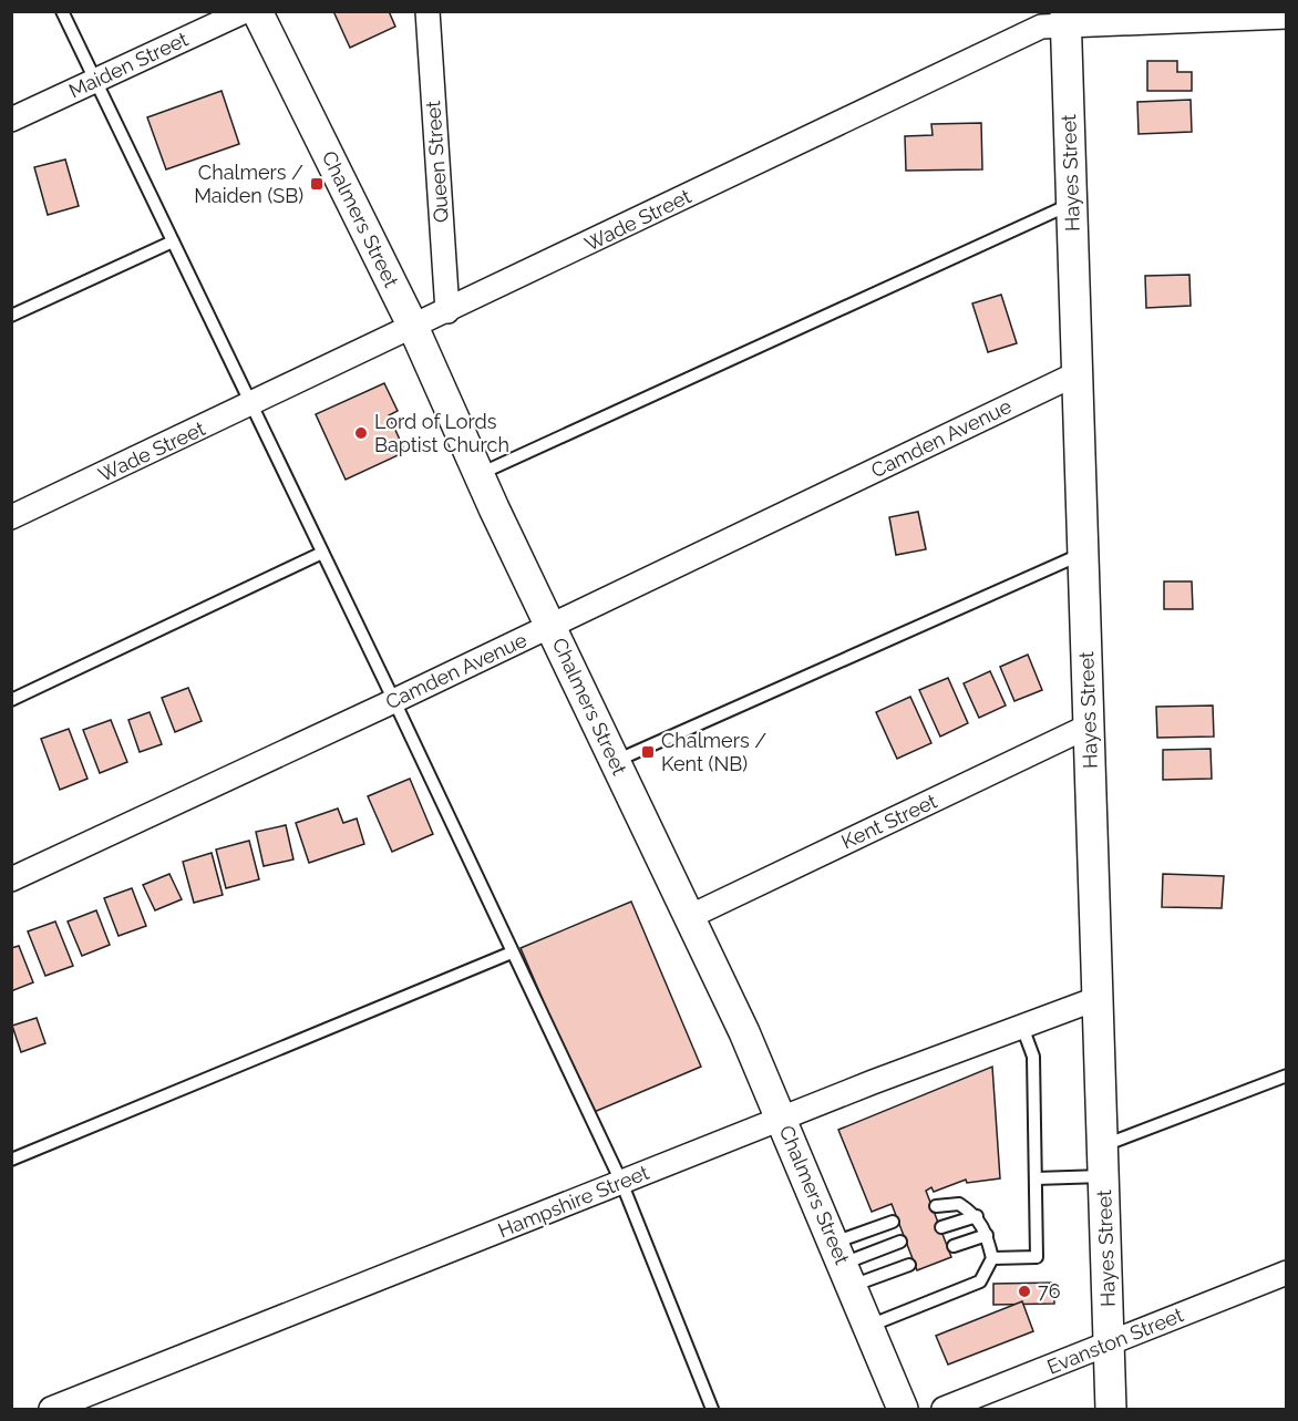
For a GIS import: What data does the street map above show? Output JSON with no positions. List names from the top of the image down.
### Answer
{
  "streets": {
    "street": [
      "Maiden Street",
      "Queen Street",
      "Hayes Street",
      "Chalmers Street",
      "Wade Street",
      "Camden Avenue",
      "Kent Street",
      "Hampshire Street",
      "Evanston Street"
    ]
  },
  "crossings": [
    ["Queen Street", "Wade Street"],
    ["Hayes Street", "Wade Street"],
    ["Hayes Street", "Camden Avenue"],
    ["Hayes Street", "Kent Street"],
    ["Hayes Street", "Hampshire Street"],
    ["Hayes Street", "Evanston Street"],
    ["Chalmers Street", "Wade Street"],
    ["Chalmers Street", "Camden Avenue"],
    ["Chalmers Street", "Kent Street"],
    ["Chalmers Street", "Hampshire Street"]
  ],
  "places": {
    "transit": ["Chalmers / Maiden (SB)", "Chalmers / Kent (NB)"],
    "other": ["Lord of Lords Baptist Church", "76"]
  }
}
